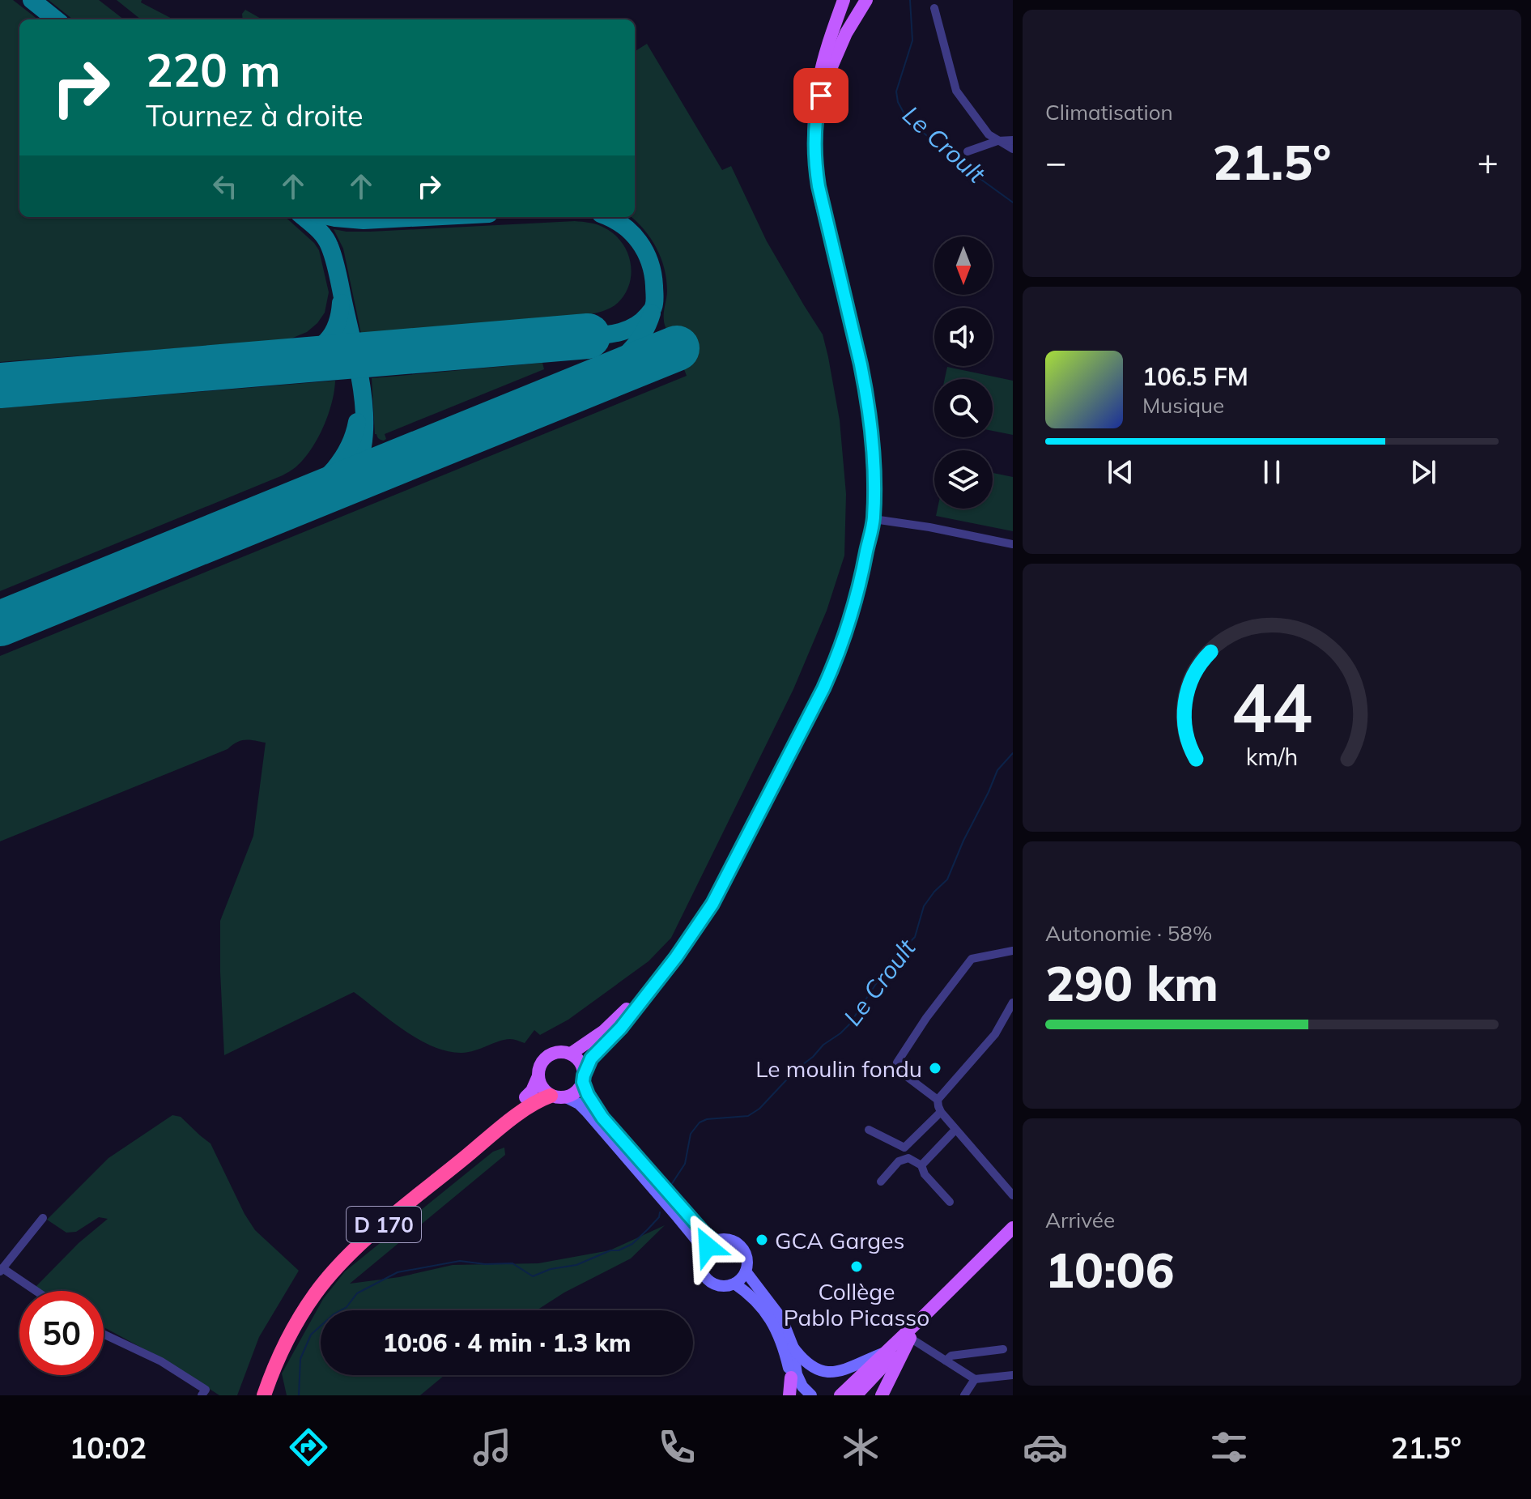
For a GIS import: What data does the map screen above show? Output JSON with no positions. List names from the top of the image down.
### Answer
{
  "streets": {
    "highway": ["D 170"]
  },
  "water": ["Le Croult"],
  "places": ["Le moulin fondu", "GCA Garges", "Collège Pablo Picasso"],
  "north": "bottom",
  "page": {
    "tile": [
      "Climatisation",
      ["Autonomie · 58%", "290 km"],
      ["Arrivée", "10:06"]
    ],
    "turn": ["220 m", "Tournez à droite"],
    "heat": ["−", "21.5°", "+"],
    "song": ["106.5 FM", "Musique"],
    "limit": "50",
    "trip": "10:06 · 4 min · 1.3 km",
    "tabs": ["10:02", "21.5°"],
    "gauge": ["44", "km/h"]
  }
}
